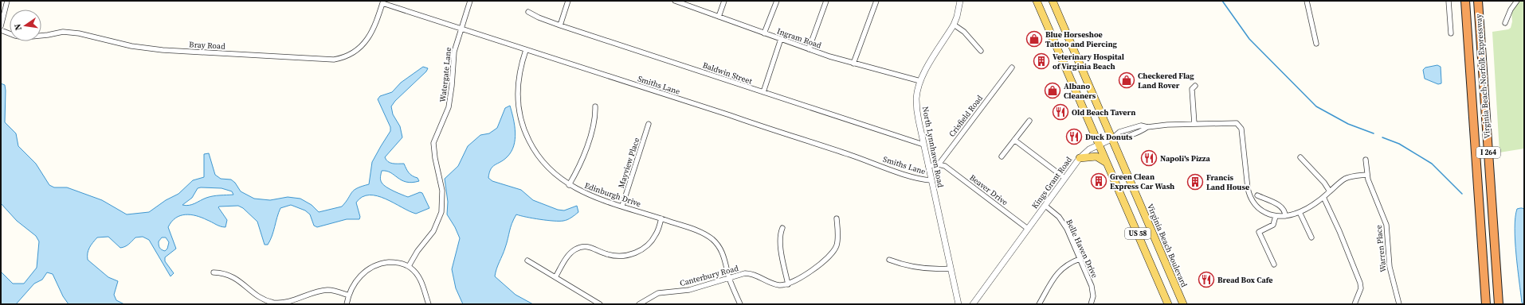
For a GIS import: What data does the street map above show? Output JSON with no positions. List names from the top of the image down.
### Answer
{
  "streets": {
    "highway": ["Virginia Beach-Norfolk Expressway", "I 264"],
    "main road": ["US 58", "Virginia Beach Boulevard"],
    "street": [
      "Ingram Road",
      "Bray Road",
      "Baldwin Street",
      "Watergate Lane",
      "Smiths Lane",
      "Crisfield Road",
      "North Lynnhaven Road",
      "Mayview Place",
      "Kings Grant Road",
      "Beaver Drive",
      "Edinburgh Drive",
      "Belle Haven Drive",
      "Warren Place",
      "Canterbury Road"
    ]
  },
  "crossings": [
    ["Ingram Road", "North Lynnhaven Road"],
    ["Bray Road", "Smiths Lane"],
    ["Baldwin Street", "North Lynnhaven Road"],
    ["Watergate Lane", "Smiths Lane"],
    ["Smiths Lane", "North Lynnhaven Road"],
    ["Smiths Lane", "Edinburgh Drive"],
    ["Crisfield Road", "Beaver Drive"],
    ["Mayview Place", "Edinburgh Drive"],
    ["Kings Grant Road", "Beaver Drive"],
    ["Kings Grant Road", "US 58"],
    ["Kings Grant Road", "Virginia Beach Boulevard"],
    ["Kings Grant Road", "Belle Haven Drive"],
    ["Edinburgh Drive", "Canterbury Road"]
  ],
  "places": {
    "shop": ["Blue Horseshoe Tattoo and Piercing", "Checkered Flag Land Rover", "Albano Cleaners"],
    "building": ["Veterinary Hospital of Virginia Beach", "Green Clean Express Car Wash", "Francis Land House"],
    "restaurant": [
      "Old Beach Tavern",
      "Duck Donuts",
      "Napoli's Pizza",
      "Bread Box Cafe"
    ]
  },
  "north": "left"
}
